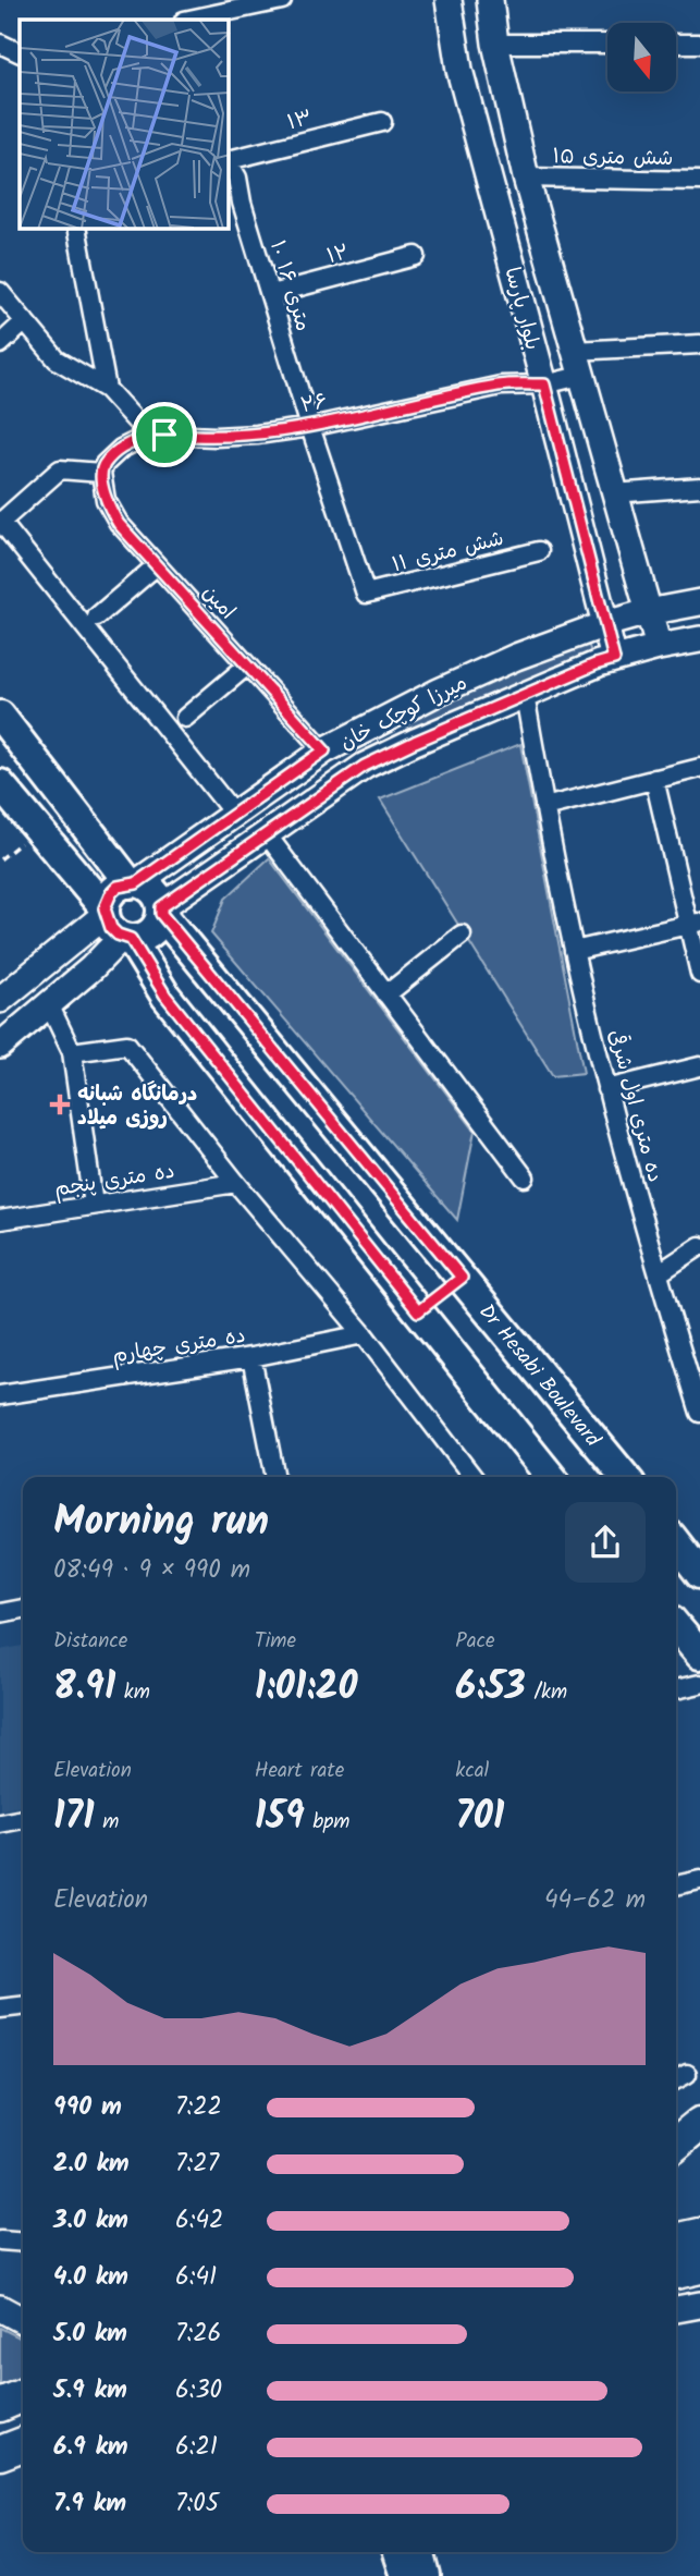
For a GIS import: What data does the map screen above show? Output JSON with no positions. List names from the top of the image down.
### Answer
{
  "streets": {
    "main road": ["بلوار پارسا", "میرزا کوچک خان", "Dr Hesabi Boulevard"],
    "street": [
      "۱۳",
      "شش متری ۱۵",
      "۱۲",
      "۱۰ متری ۱۶",
      "۲۶",
      "شش متری ۱۱",
      "امین",
      "ده متری اول شرقی",
      "ده متری پنجم",
      "ده متری چهارم"
    ]
  },
  "crossings": [
    ["شش متری ۱۵", "بلوار پارسا"],
    ["۱۲", "۱۰ متری ۱۶"],
    ["۱۰ متری ۱۶", "۲۶"],
    ["۱۰ متری ۱۶", "شش متری ۱۱"],
    ["بلوار پارسا", "۲۶"],
    ["بلوار پارسا", "میرزا کوچک خان"],
    ["۲۶", "امین"],
    ["امین", "میرزا کوچک خان"],
    ["میرزا کوچک خان", "ده متری اول شرقی"],
    ["میرزا کوچک خان", "Dr Hesabi Boulevard"]
  ],
  "places": {
    "health": ["درمانگاه شبانه روزی میلاد"]
  },
  "north": "bottom",
  "page": {
    "heading": ["Morning run", "08:49 · 9 × 990 m"],
    "stats": [
      ["Distance", "8.91 km"],
      ["Time", "1:01:20"],
      ["Pace", "6:53 /km"],
      ["Elevation", "171 m"],
      ["Heart rate", "159 bpm"],
      ["kcal", "701"]
    ],
    "chart": ["Elevation", "44–62 m"],
    "list": [
      {
        "name": "990 m",
        "note": "7:22"
      },
      {
        "name": "2.0 km",
        "note": "7:27"
      },
      {
        "name": "3.0 km",
        "note": "6:42"
      },
      {
        "name": "4.0 km",
        "note": "6:41"
      },
      {
        "name": "5.0 km",
        "note": "7:26"
      },
      {
        "name": "5.9 km",
        "note": "6:30"
      },
      {
        "name": "6.9 km",
        "note": "6:21"
      },
      {
        "name": "7.9 km",
        "note": "7:05"
      }
    ]
  }
}
